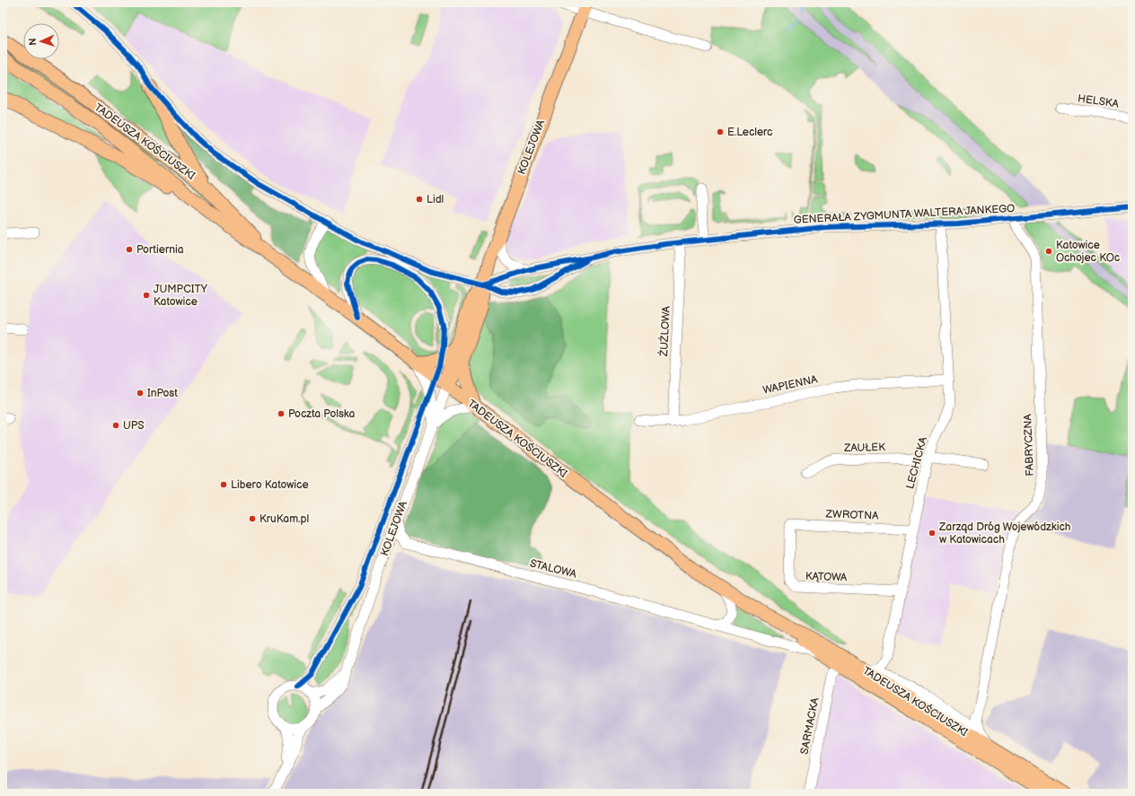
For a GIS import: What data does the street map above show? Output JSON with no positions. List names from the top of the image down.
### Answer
{
  "streets": {
    "main road": ["TADEUSZA KOŚCIUSZKI", "KOLEJOWA"],
    "street": [
      "HELSKA",
      "GENERAŁA ZYGMUNTA WALTERA JANKEGO",
      "ŻUŻLOWA",
      "WAPIENNA",
      "FABRYCZNA",
      "ZAUŁEK",
      "LECHICKA",
      "ZWROTNA",
      "STALOWA",
      "KĄTOWA",
      "SARMACKA"
    ]
  },
  "crossings": [
    ["TADEUSZA KOŚCIUSZKI", "KOLEJOWA"],
    ["TADEUSZA KOŚCIUSZKI", "FABRYCZNA"],
    ["TADEUSZA KOŚCIUSZKI", "STALOWA"],
    ["TADEUSZA KOŚCIUSZKI", "SARMACKA"],
    ["KOLEJOWA", "GENERAŁA ZYGMUNTA WALTERA JANKEGO"],
    ["GENERAŁA ZYGMUNTA WALTERA JANKEGO", "ŻUŻLOWA"],
    ["GENERAŁA ZYGMUNTA WALTERA JANKEGO", "FABRYCZNA"],
    ["GENERAŁA ZYGMUNTA WALTERA JANKEGO", "LECHICKA"],
    ["ŻUŻLOWA", "WAPIENNA"],
    ["WAPIENNA", "LECHICKA"],
    ["ZAUŁEK", "LECHICKA"],
    ["LECHICKA", "ZWROTNA"],
    ["LECHICKA", "KĄTOWA"],
    ["ZWROTNA", "KĄTOWA"]
  ],
  "places": [
    "E.Leclerc",
    "Lidl",
    "Portiernia",
    "Katowice Ochojec KOc",
    "JUMPCITY Katowice",
    "InPost",
    "Poczta Polska",
    "UPS",
    "Libero Katowice",
    "KruKam.pl",
    "Zarząd Dróg Wojewódzkich w Katowicach"
  ],
  "north": "left"
}
